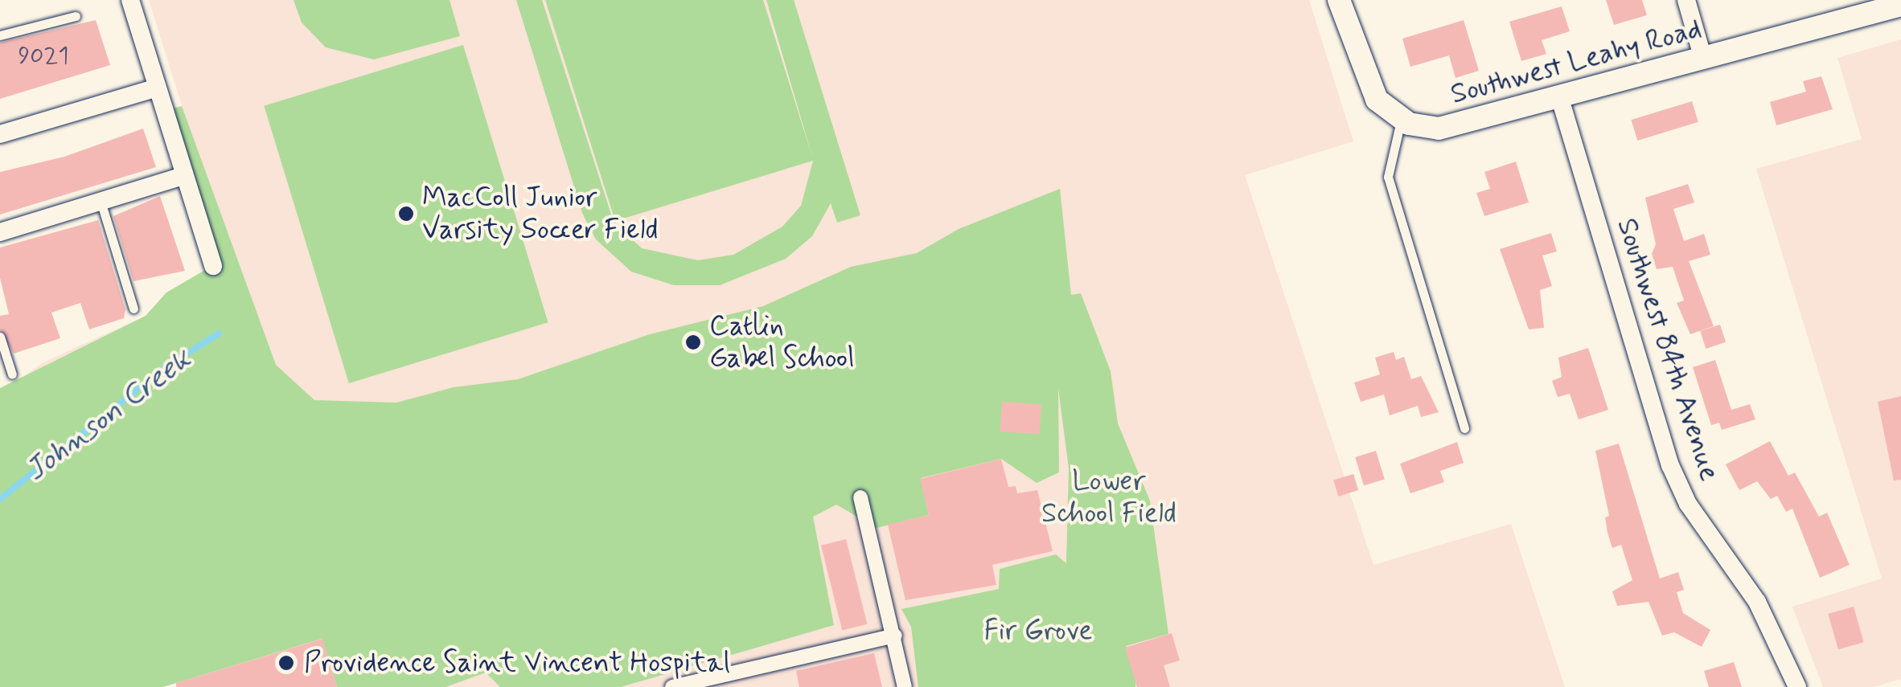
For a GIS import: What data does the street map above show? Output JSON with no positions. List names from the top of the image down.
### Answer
{
  "streets": {
    "street": ["Southwest Leahy Road", "Southwest 84th Avenue"]
  },
  "crossings": [
    ["Southwest Leahy Road", "Southwest 84th Avenue"]
  ],
  "water": ["Johnson Creek"],
  "parks": ["Lower School Field", "Fir Grove"],
  "places": ["MacColl Junior Varsity Soccer Field", "Catlin Gabel School", "Providence Saint Vincent Hospital"],
  "house_numbers": ["9021"]
}
